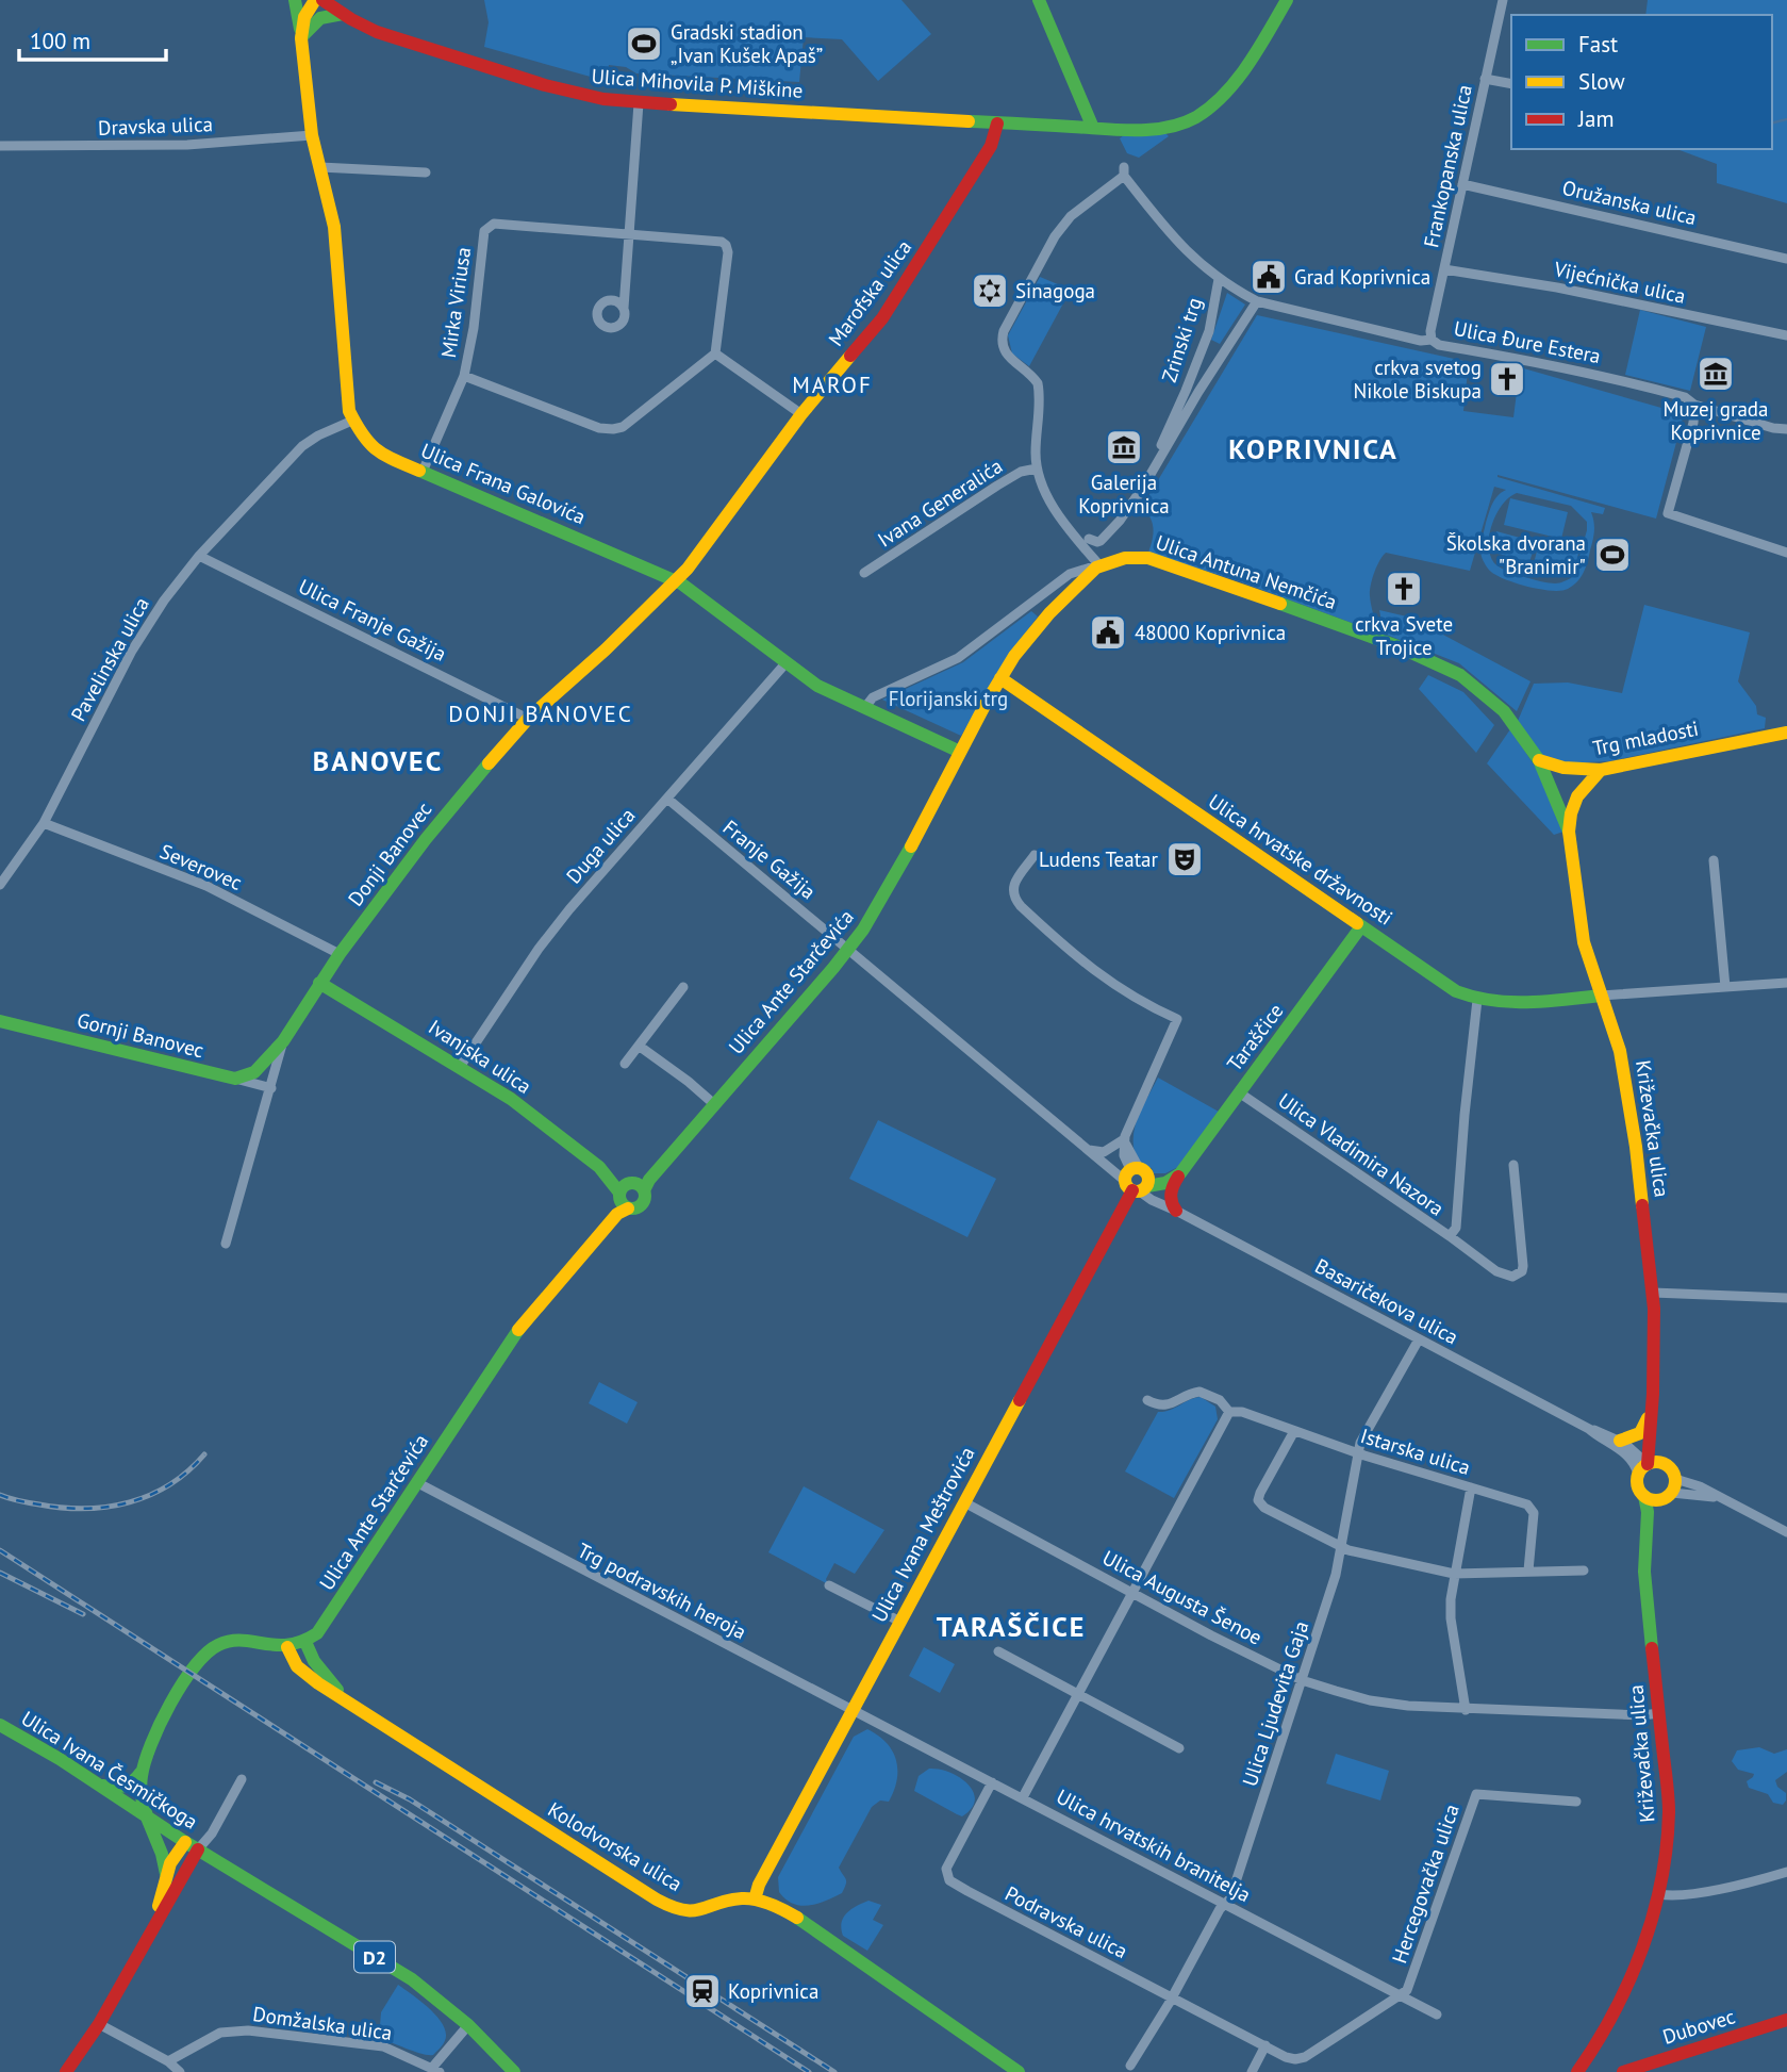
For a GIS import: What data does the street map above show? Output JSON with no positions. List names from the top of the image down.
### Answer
{
  "streets": {
    "main road": [
      "Ulica Mihovila P. Miškine",
      "Marofska ulica",
      "Ulica Frana Galovića",
      "Ulica Antuna Nemčića",
      "Trg mladosti",
      "Donji Banovec",
      "Ulica hrvatske državnosti",
      "Ulica Ante Starčevića",
      "Gornji Banovec",
      "Taraščice",
      "Ivanjska ulica",
      "Križevačka ulica",
      "Ulica Ivana Meštrovića",
      "Ulica Ivana Česmičkoga",
      "Kolodvorska ulica",
      "D2",
      "Dubovec"
    ],
    "street": [
      "Dravska ulica",
      "Frankopanska ulica",
      "Oružanska ulica",
      "Vijećnička ulica",
      "Mirka Viriusa",
      "Zrinski trg",
      "Ulica Đure Estera",
      "Ivana Generalića",
      "Ulica Franje Gažija",
      "Pavelinska ulica",
      "Duga ulica",
      "Franje Gažija",
      "Severovec",
      "Ulica Vladimira Nazora",
      "Basaričekova ulica",
      "Istarska ulica",
      "Trg podravskih heroja",
      "Ulica Augusta Šenoe",
      "Ulica Ljudevita Gaja",
      "Ulica hrvatskih branitelja",
      "Hercegovačka ulica",
      "Podravska ulica",
      "Domžalska ulica"
    ]
  },
  "crossings": [
    ["Ulica Mihovila P. Miškine", "Marofska ulica"],
    ["Dravska ulica", "Ulica Frana Galovića"],
    ["Frankopanska ulica", "Oružanska ulica"],
    ["Frankopanska ulica", "Vijećnička ulica"],
    ["Frankopanska ulica", "Ulica Đure Estera"],
    ["Marofska ulica", "Ulica Frana Galovića"],
    ["Marofska ulica", "Donji Banovec"],
    ["Mirka Viriusa", "Ulica Frana Galovića"],
    ["Zrinski trg", "Ulica Đure Estera"],
    ["Ulica Frana Galovića", "Pavelinska ulica"],
    ["Ulica Frana Galovića", "Duga ulica"],
    ["Ulica Frana Galovića", "Donji Banovec"],
    ["Ulica Antuna Nemčića", "Trg mladosti"],
    ["Ulica Antuna Nemčića", "Križevačka ulica"],
    ["Ulica Franje Gažija", "Pavelinska ulica"],
    ["Ulica Franje Gažija", "Donji Banovec"],
    ["Pavelinska ulica", "Severovec"],
    ["Trg mladosti", "Križevačka ulica"],
    ["Duga ulica", "Franje Gažija"],
    ["Duga ulica", "Ivanjska ulica"],
    ["Donji Banovec", "Severovec"],
    ["Donji Banovec", "Gornji Banovec"],
    ["Donji Banovec", "Ivanjska ulica"],
    ["Franje Gažija", "Ulica Ante Starčevića"],
    ["Franje Gažija", "Basaričekova ulica"],
    ["Ulica hrvatske državnosti", "Taraščice"],
    ["Ulica hrvatske državnosti", "Križevačka ulica"],
    ["Ulica hrvatske državnosti", "Ulica Vladimira Nazora"],
    ["Ulica Ante Starčevića", "Ivanjska ulica"],
    ["Ulica Ante Starčevića", "Basaričekova ulica"],
    ["Ulica Ante Starčevića", "Trg podravskih heroja"],
    ["Ulica Ante Starčevića", "Ulica Ivana Česmičkoga"],
    ["Ulica Ante Starčevića", "Kolodvorska ulica"],
    ["Taraščice", "Ulica Vladimira Nazora"],
    ["Križevačka ulica", "Basaričekova ulica"],
    ["Križevačka ulica", "Ulica Augusta Šenoe"],
    ["Basaričekova ulica", "Ulica Ivana Meštrovića"],
    ["Basaričekova ulica", "Ulica Ljudevita Gaja"],
    ["Istarska ulica", "Ulica Ljudevita Gaja"],
    ["Ulica Ivana Meštrovića", "Trg podravskih heroja"],
    ["Ulica Ivana Meštrovića", "Ulica Augusta Šenoe"],
    ["Ulica Ivana Meštrovića", "Kolodvorska ulica"],
    ["Trg podravskih heroja", "Ulica hrvatskih branitelja"],
    ["Ulica Augusta Šenoe", "Ulica Ljudevita Gaja"],
    ["Ulica Ljudevita Gaja", "Ulica hrvatskih branitelja"],
    ["Ulica Ljudevita Gaja", "Podravska ulica"],
    ["Ulica Ivana Česmičkoga", "D2"],
    ["Ulica hrvatskih branitelja", "Hercegovačka ulica"],
    ["Ulica hrvatskih branitelja", "Podravska ulica"],
    ["Hercegovačka ulica", "Podravska ulica"],
    ["D2", "Domžalska ulica"]
  ],
  "districts": [
    "MAROF",
    "KOPRIVNICA",
    "DONJI BANOVEC",
    "BANOVEC",
    "TARAŠČICE"
  ],
  "parks": ["Florijanski trg"],
  "places": {
    "sports": ["Gradski stadion „Ivan Kušek Apaš”", "Školska dvorana \"Branimir\""],
    "public building": ["Grad Koprivnica", "48000 Koprivnica"],
    "synagogue": ["Sinagoga"],
    "museum": ["Muzej grada Koprivnice", "Galerija Koprivnica"],
    "church": ["crkva svetog Nikole Biskupa", "crkva Svete Trojice"],
    "theatre": ["Ludens Teatar"],
    "station": ["Koprivnica"]
  },
  "legend": ["Fast", "Slow", "Jam"],
  "scale_bar": "100 m"
}
